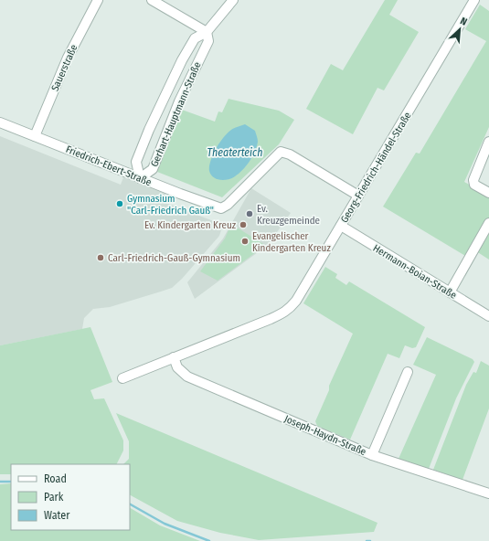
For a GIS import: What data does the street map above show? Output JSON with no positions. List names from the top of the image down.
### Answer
{
  "streets": {
    "street": [
      "Sauerstraße",
      "Gerhart-Hauptmann-Straße",
      "Friedrich-Ebert-Straße",
      "Georg-Friedrich-Händel-Straße",
      "Hermann-Boian-Straße",
      "Joseph-Haydn-Straße"
    ]
  },
  "crossings": [
    ["Sauerstraße", "Friedrich-Ebert-Straße"],
    ["Gerhart-Hauptmann-Straße", "Friedrich-Ebert-Straße"],
    ["Friedrich-Ebert-Straße", "Georg-Friedrich-Händel-Straße"],
    ["Georg-Friedrich-Händel-Straße", "Hermann-Boian-Straße"],
    ["Georg-Friedrich-Händel-Straße", "Joseph-Haydn-Straße"]
  ],
  "water": ["Theaterteich"],
  "places": [
    "Gymnasium \"Carl-Friedrich Gauß\"",
    "Ev. Kreuzgemeinde",
    "Ev. Kindergarten Kreuz",
    "Evangelischer Kindergarten Kreuz",
    "Carl-Friedrich-Gauß-Gymnasium"
  ],
  "legend": ["Road", "Park", "Water"],
  "north": "top right"
}
